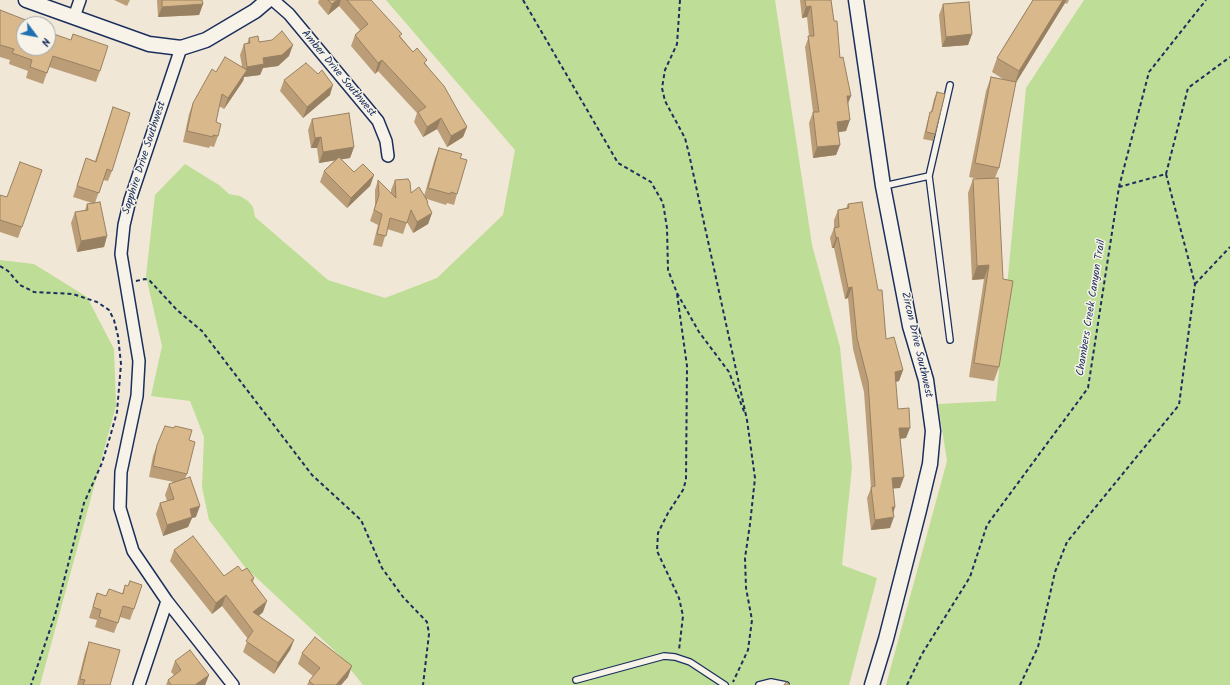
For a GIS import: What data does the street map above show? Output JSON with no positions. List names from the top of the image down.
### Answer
{
  "streets": {
    "street": ["Amber Drive Southwest", "Sapphire Drive Southwest", "Zircon Drive Southwest"],
    "path": ["Chambers Creek Canyon Trail"]
  },
  "north": "bottom right"
}
